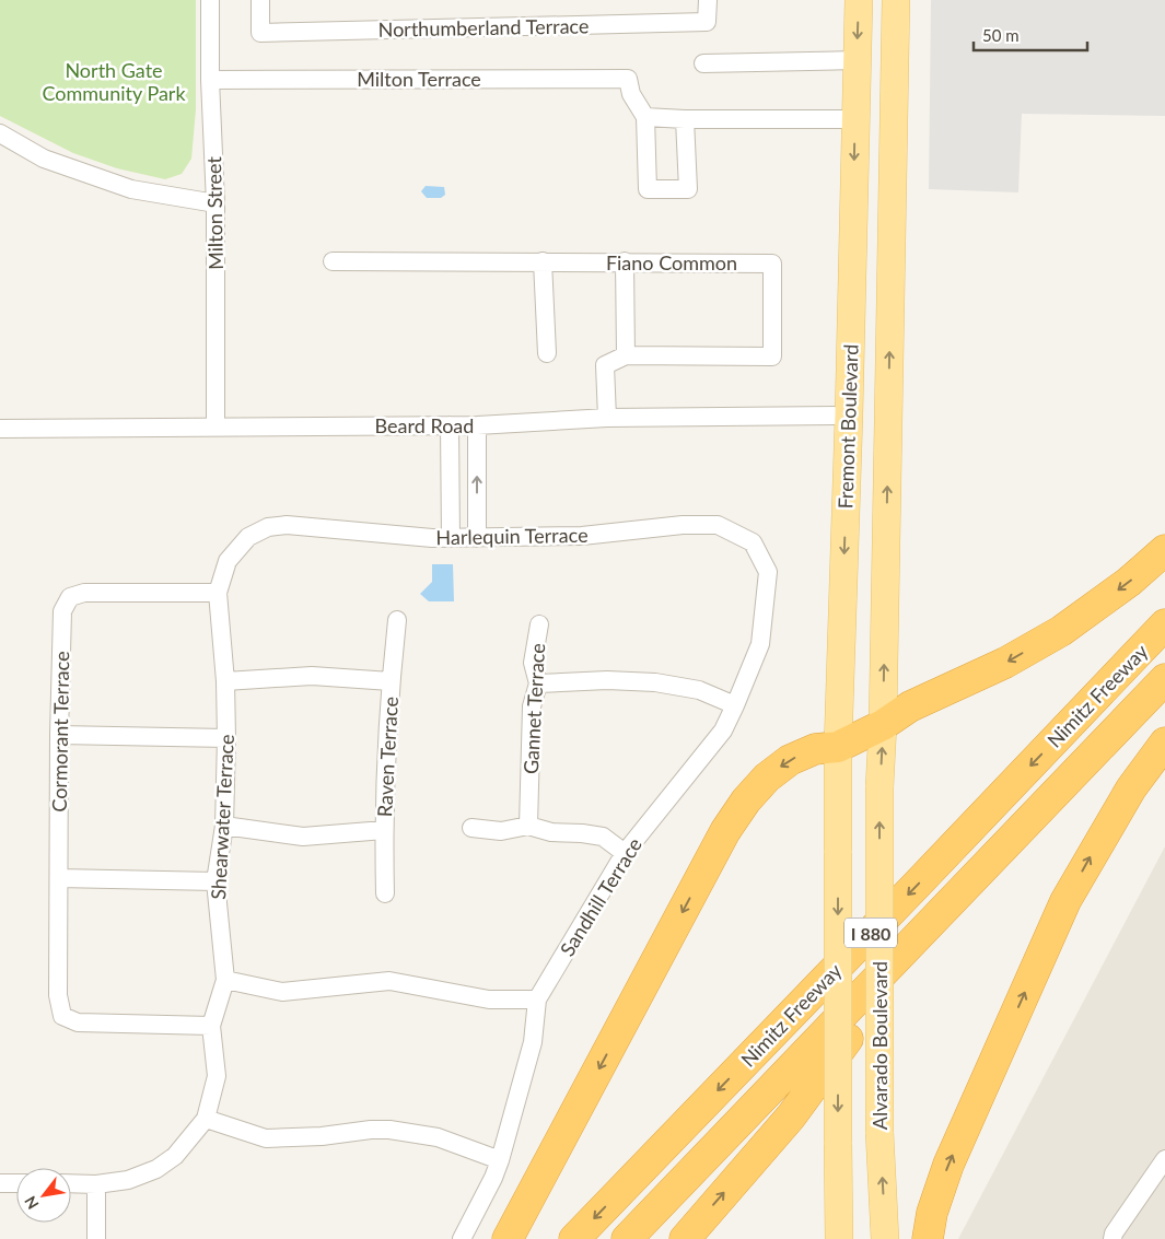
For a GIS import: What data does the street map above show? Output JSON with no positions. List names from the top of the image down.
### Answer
{
  "streets": {
    "highway": ["Nimitz Freeway", "I 880"],
    "main road": ["Fremont Boulevard", "Alvarado Boulevard"],
    "street": [
      "Northumberland Terrace",
      "Milton Terrace",
      "Milton Street",
      "Fiano Common",
      "Beard Road",
      "Harlequin Terrace",
      "Gannet Terrace",
      "Cormorant Terrace",
      "Raven Terrace",
      "Shearwater Terrace",
      "Sandhill Terrace"
    ]
  },
  "crossings": [
    ["Milton Terrace", "Milton Street"],
    ["Milton Street", "Beard Road"],
    ["Beard Road", "Fremont Boulevard"],
    ["Fremont Boulevard", "Alvarado Boulevard"],
    ["Harlequin Terrace", "Shearwater Terrace"],
    ["Harlequin Terrace", "Sandhill Terrace"],
    ["Cormorant Terrace", "Shearwater Terrace"]
  ],
  "one_way": ["Alvarado Boulevard"],
  "parks": ["North Gate Community Park"],
  "scale_bar": "50 m",
  "north": "bottom left"
}
